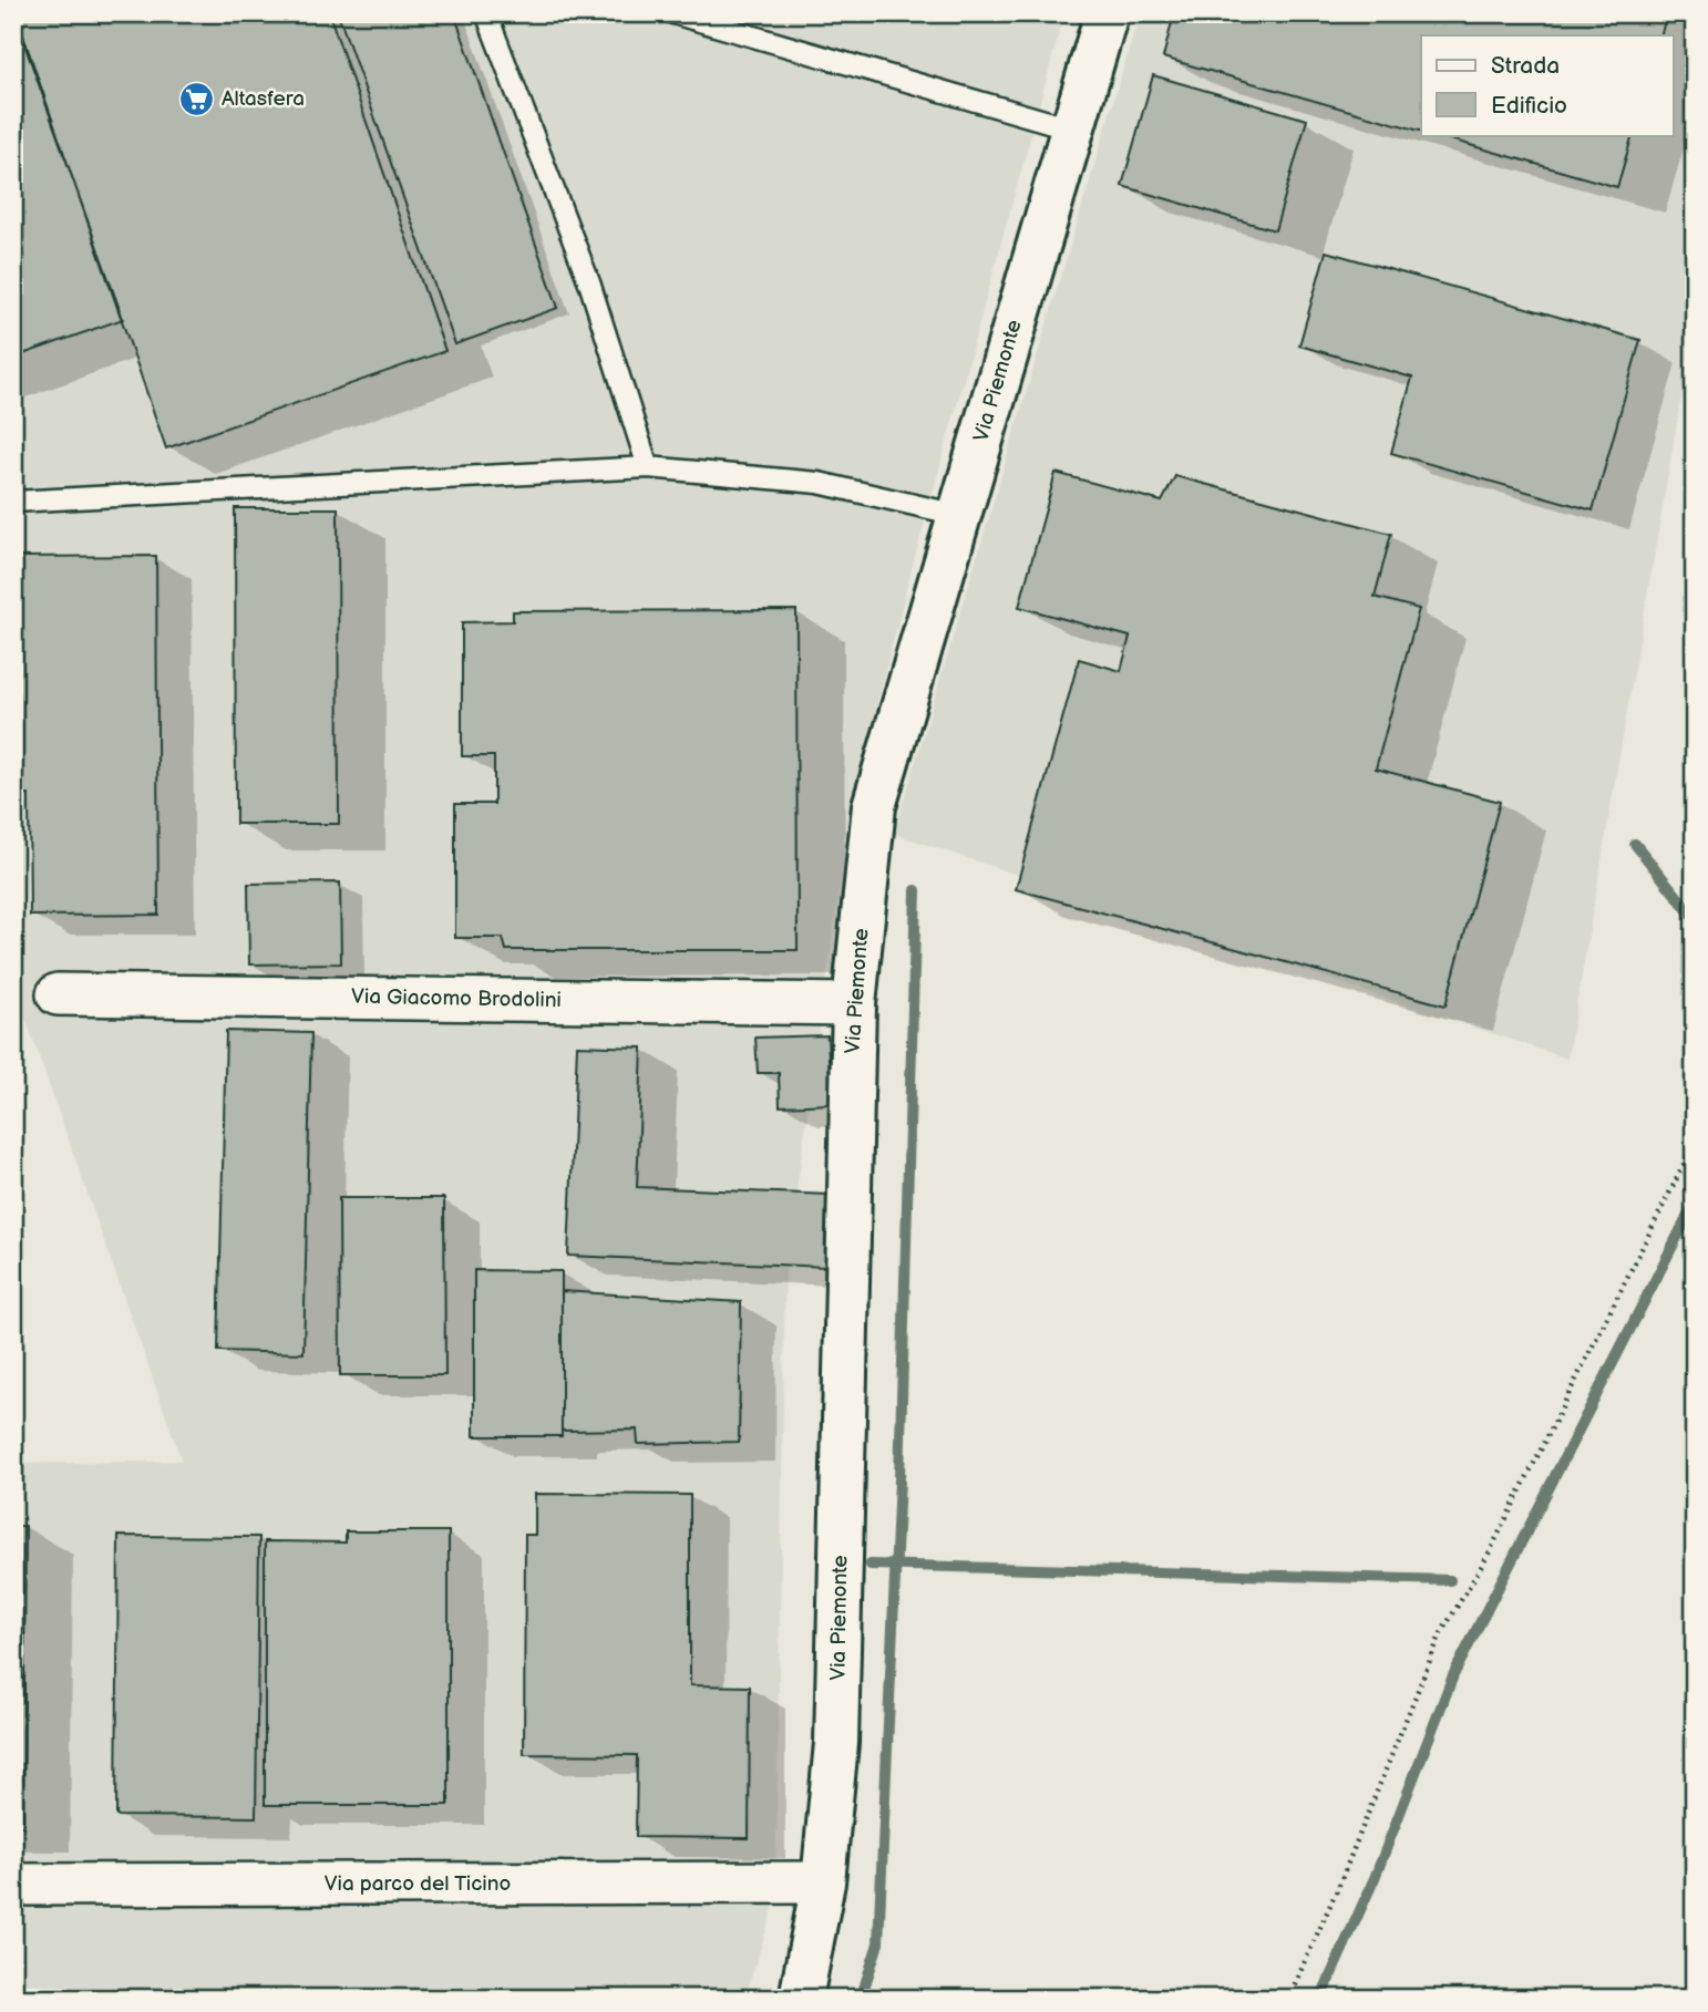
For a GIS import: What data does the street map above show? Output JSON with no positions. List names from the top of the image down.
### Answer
{
  "streets": {
    "street": ["Via Piemonte", "Via Giacomo Brodolini", "Via parco del Ticino"]
  },
  "crossings": [
    ["Via Piemonte", "Via Giacomo Brodolini"],
    ["Via Piemonte", "Via parco del Ticino"]
  ],
  "places": {
    "supermarket": ["Altasfera"]
  },
  "legend": ["Strada", "Edificio"]
}
